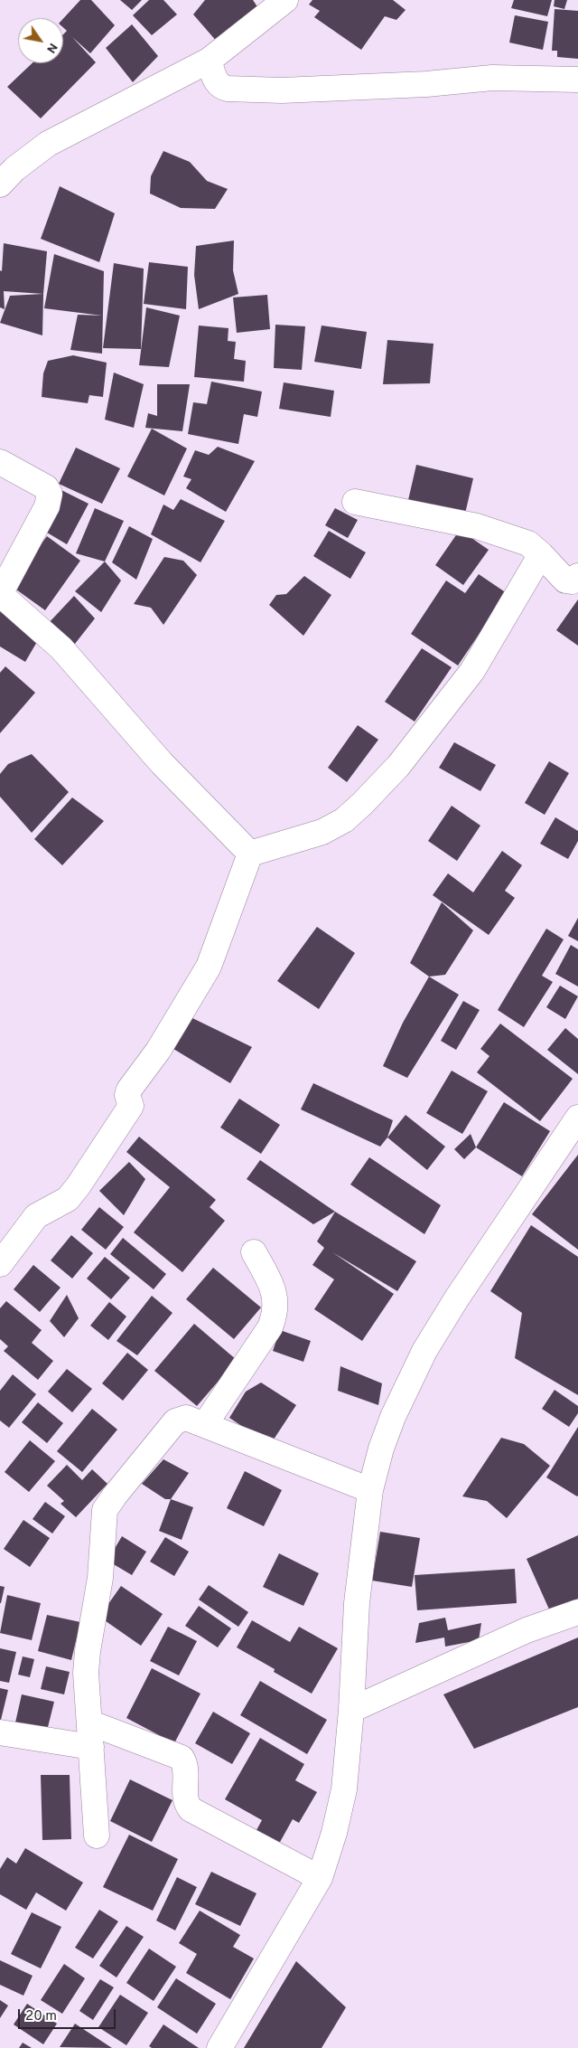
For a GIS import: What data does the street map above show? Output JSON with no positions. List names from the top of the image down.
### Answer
{
  "scale_bar": "20 m",
  "north": "bottom right"
}
